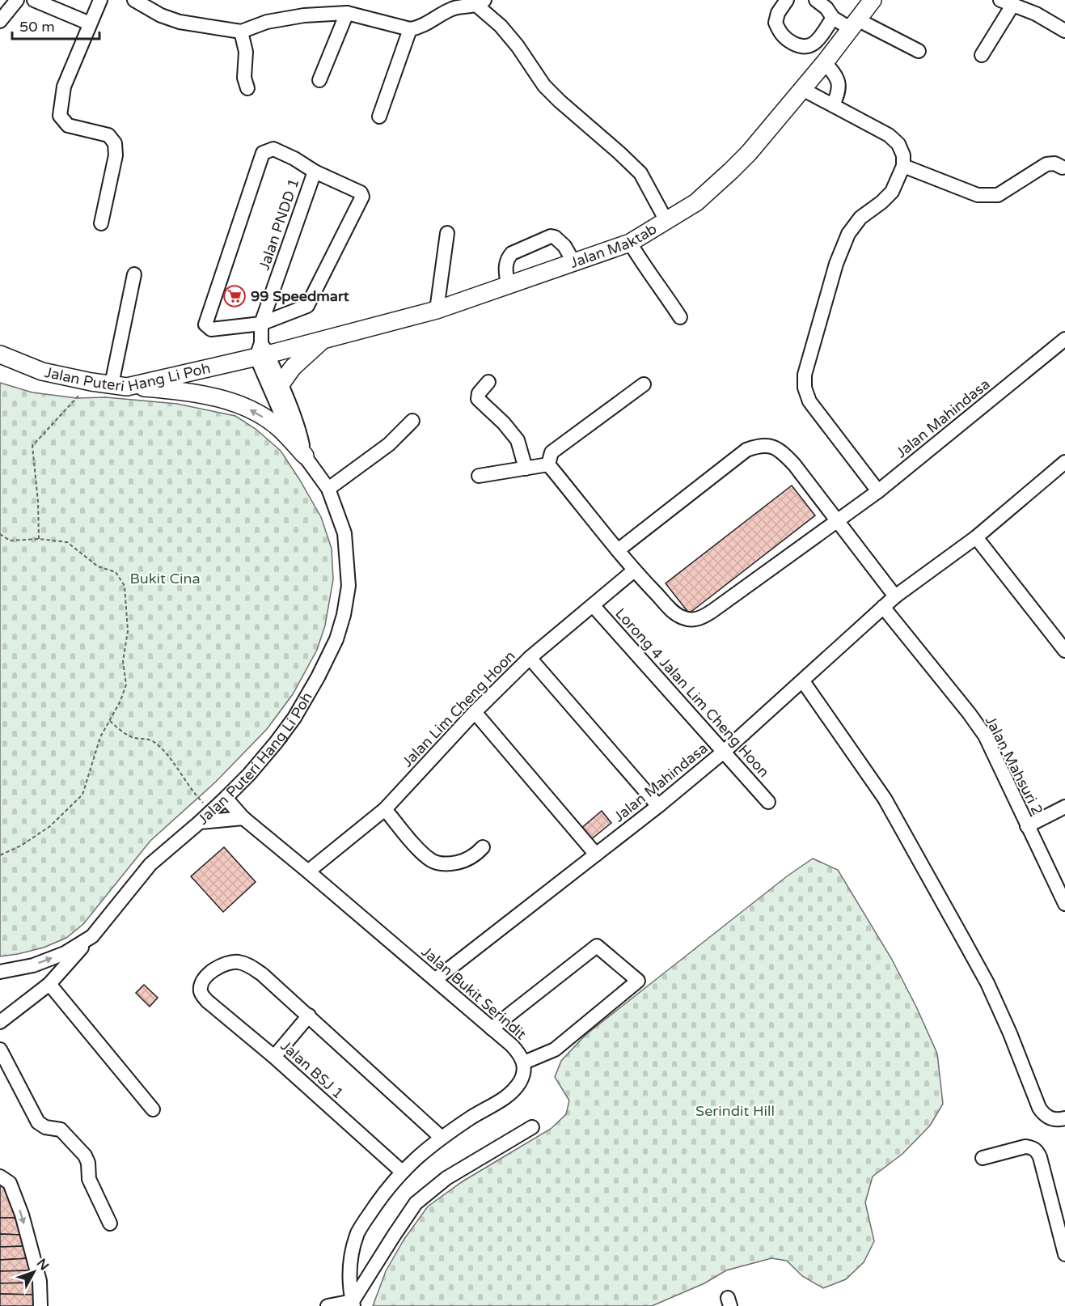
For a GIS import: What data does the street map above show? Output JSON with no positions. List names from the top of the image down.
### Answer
{
  "streets": {
    "main road": ["Jalan Maktab", "Jalan Puteri Hang Li Poh"],
    "street": [
      "Jalan PNDD 1",
      "Jalan Mahindasa",
      "Lorong 4 Jalan Lim Cheng Hoon",
      "Jalan Lim Cheng Hoon",
      "Jalan Mahsuri 2",
      "Jalan Bukit Serindit",
      "Jalan BSJ 1"
    ]
  },
  "crossings": [
    ["Jalan PNDD 1", "Jalan Maktab"],
    ["Jalan PNDD 1", "Jalan Puteri Hang Li Poh"],
    ["Jalan Maktab", "Jalan Puteri Hang Li Poh"],
    ["Jalan Puteri Hang Li Poh", "Jalan Bukit Serindit"],
    ["Jalan Mahindasa", "Lorong 4 Jalan Lim Cheng Hoon"],
    ["Jalan Mahindasa", "Jalan Lim Cheng Hoon"],
    ["Jalan Mahindasa", "Jalan Mahsuri 2"],
    ["Jalan Mahindasa", "Jalan Bukit Serindit"],
    ["Lorong 4 Jalan Lim Cheng Hoon", "Jalan Lim Cheng Hoon"],
    ["Jalan Lim Cheng Hoon", "Jalan Bukit Serindit"],
    ["Jalan Bukit Serindit", "Jalan BSJ 1"]
  ],
  "parks": ["Bukit Cina", "Serindit Hill"],
  "places": {
    "supermarket": ["99 Speedmart"]
  },
  "scale_bar": "50 m",
  "north": "top right"
}
